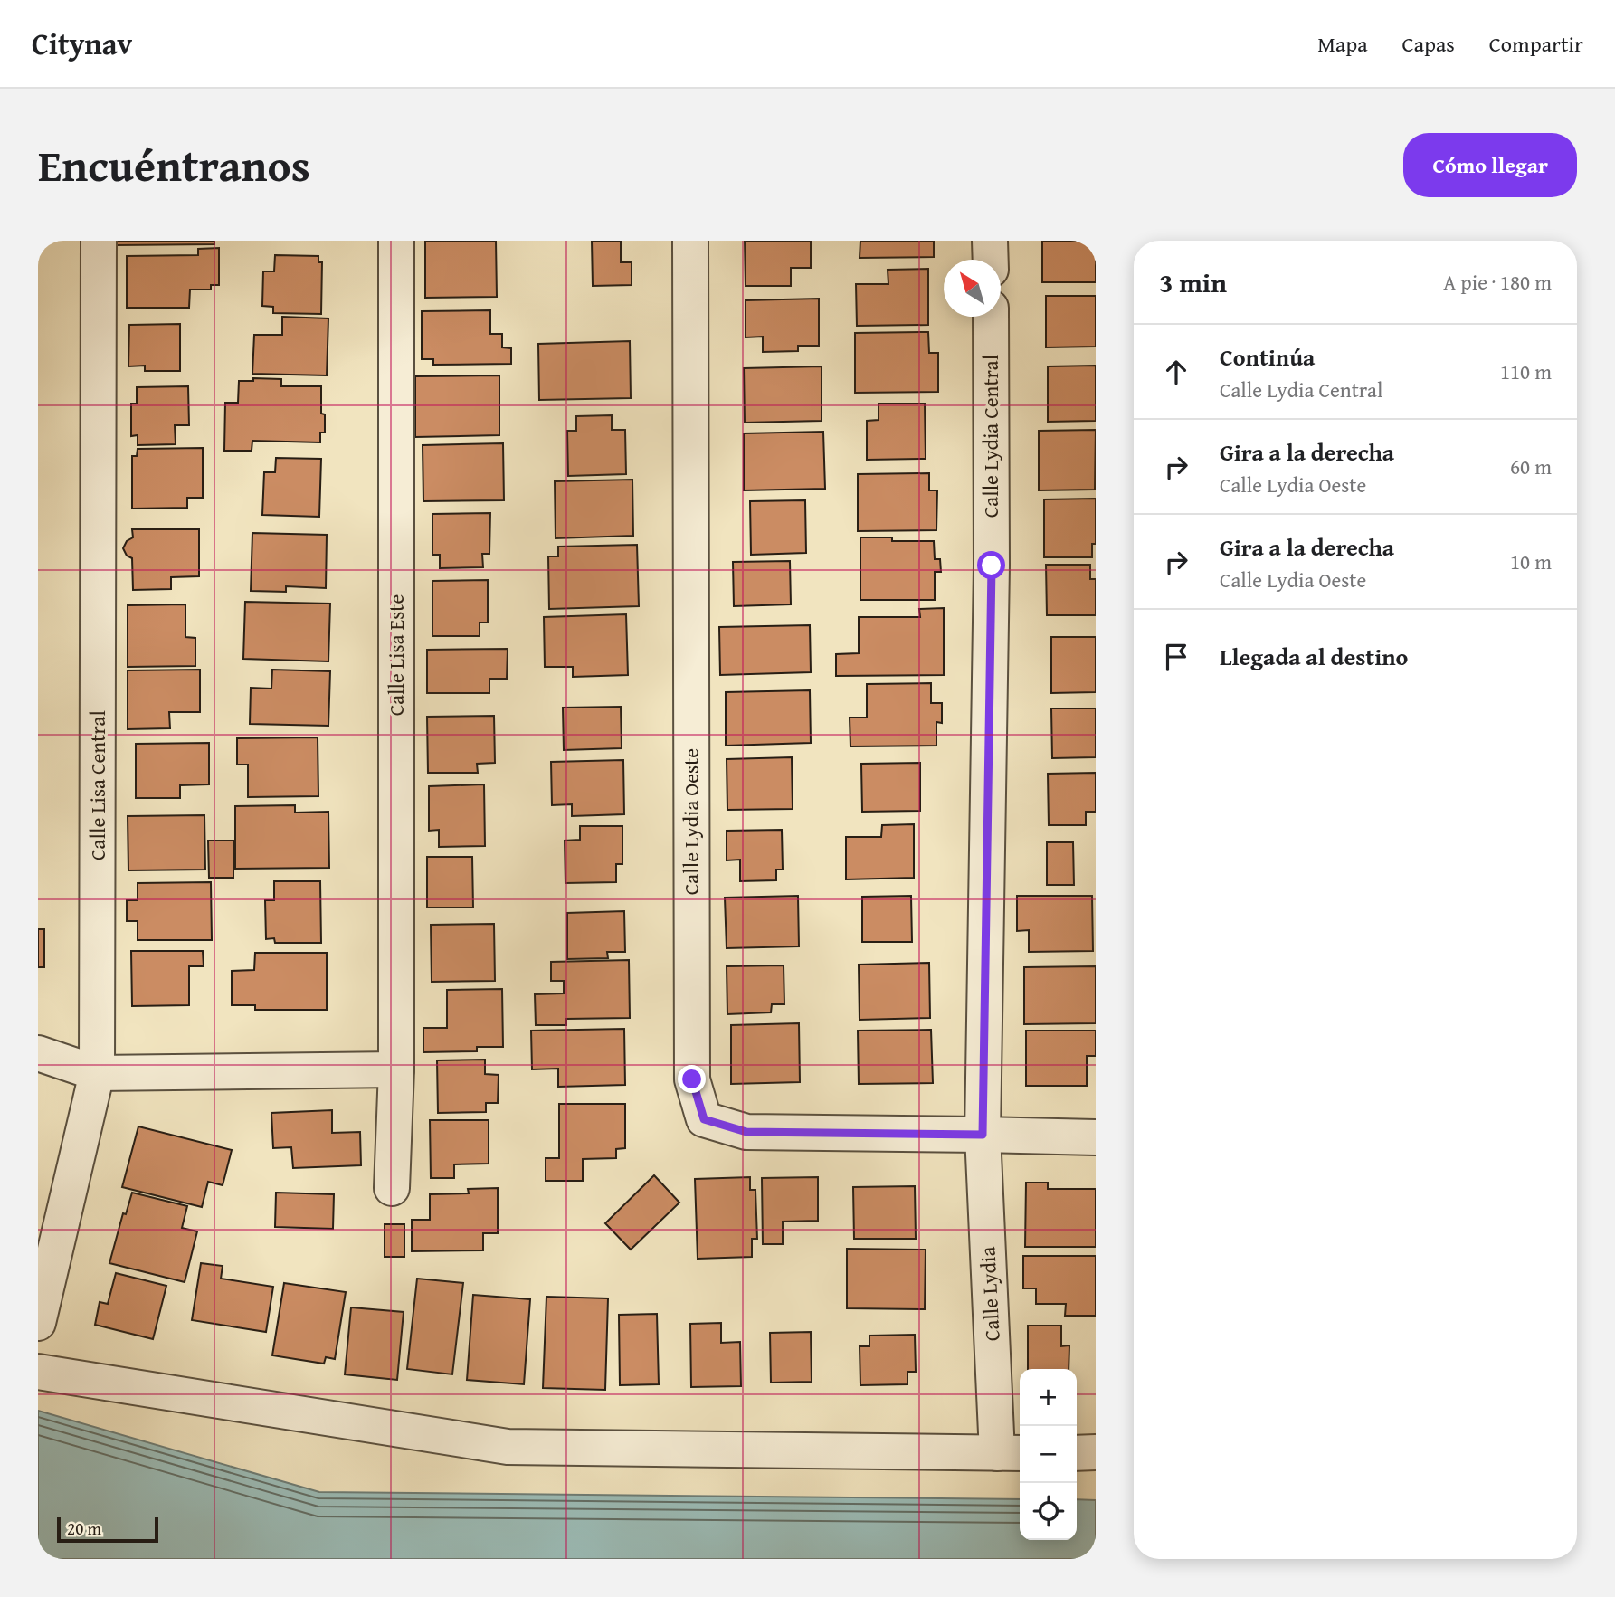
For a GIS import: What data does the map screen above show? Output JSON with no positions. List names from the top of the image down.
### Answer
{
  "streets": {
    "street": [
      "Calle Lydia Central",
      "Calle Lisa Este",
      "Calle Lisa Central",
      "Calle Lydia Oeste",
      "Calle Lydia"
    ]
  },
  "crossings": [
    ["Calle Lydia Central", "Calle Lydia Oeste"],
    ["Calle Lydia Central", "Calle Lydia"],
    ["Calle Lydia Oeste", "Calle Lydia"]
  ],
  "scale_bar": "20 m",
  "north": "top left",
  "page": {
    "header": "Citynav",
    "nav": ["Mapa", "Capas", "Compartir"],
    "title": "Encuéntranos",
    "buttons": "Cómo llegar",
    "heading": ["3 min", "A pie · 180 m"],
    "list": [
      ["Continúa", "Calle Lydia Central", "110 m"],
      ["Gira a la derecha", "Calle Lydia Oeste", "60 m"],
      ["Gira a la derecha", "Calle Lydia Oeste", "10 m"],
      "Llegada al destino"
    ],
    "map_buttons": ["+", "−"],
    "scale": "20 m"
  }
}
